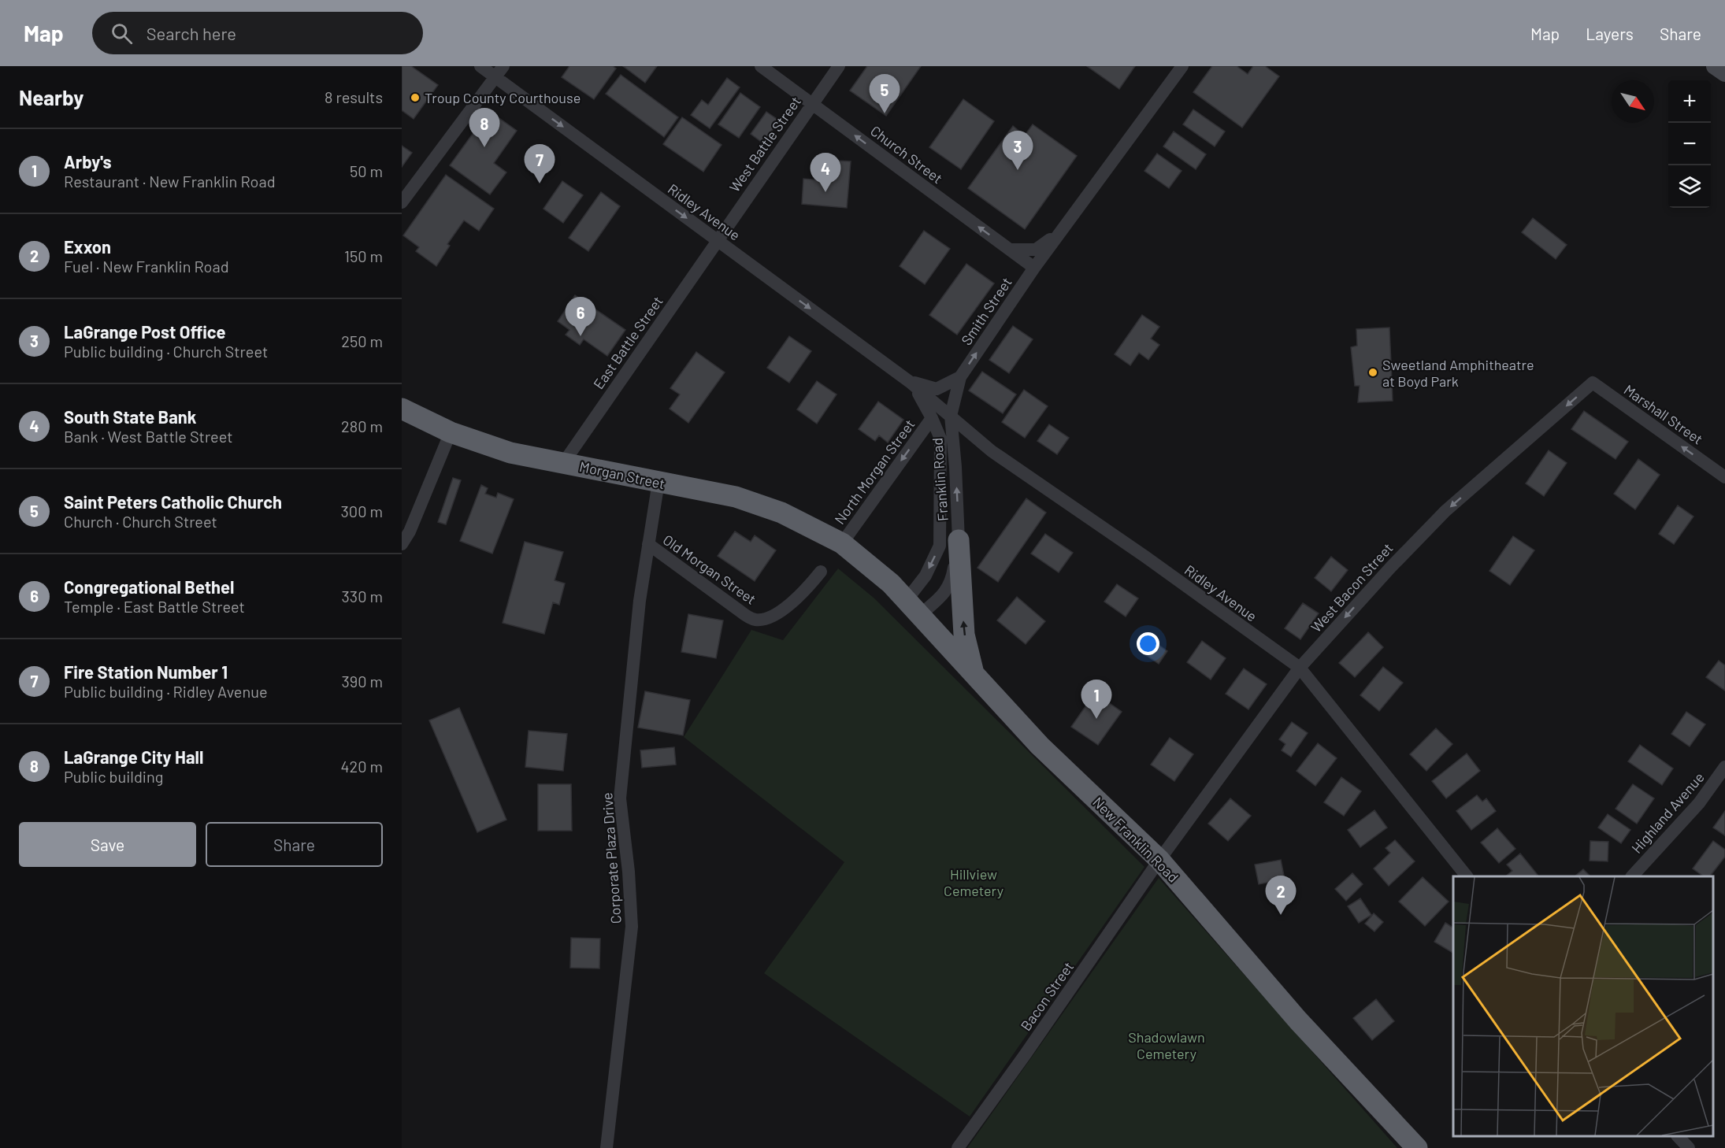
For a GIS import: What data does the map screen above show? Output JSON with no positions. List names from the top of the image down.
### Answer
{
  "streets": {
    "highway": ["Morgan Street", "New Franklin Road"],
    "street": [
      "West Battle Street",
      "Church Street",
      "Ridley Avenue",
      "Smith Street",
      "East Battle Street",
      "Marshall Street",
      "North Morgan Street",
      "Franklin Road",
      "Old Morgan Street",
      "West Bacon Street",
      "Highland Avenue",
      "Corporate Plaza Drive",
      "Bacon Street"
    ]
  },
  "crossings": [
    ["West Battle Street", "Church Street"],
    ["West Battle Street", "Ridley Avenue"],
    ["West Battle Street", "East Battle Street"],
    ["Church Street", "Smith Street"],
    ["Ridley Avenue", "Smith Street"],
    ["Ridley Avenue", "East Battle Street"],
    ["Ridley Avenue", "North Morgan Street"],
    ["Ridley Avenue", "Franklin Road"],
    ["Ridley Avenue", "West Bacon Street"],
    ["Smith Street", "Franklin Road"],
    ["East Battle Street", "Morgan Street"],
    ["Marshall Street", "West Bacon Street"],
    ["North Morgan Street", "Morgan Street"],
    ["North Morgan Street", "Franklin Road"],
    ["North Morgan Street", "New Franklin Road"],
    ["Morgan Street", "New Franklin Road"],
    ["Morgan Street", "Corporate Plaza Drive"],
    ["Franklin Road", "New Franklin Road"],
    ["Old Morgan Street", "Corporate Plaza Drive"],
    ["West Bacon Street", "New Franklin Road"],
    ["West Bacon Street", "Bacon Street"],
    ["New Franklin Road", "Bacon Street"]
  ],
  "one_way": [
    "Church Street",
    "Ridley Avenue",
    "Marshall Street",
    "North Morgan Street",
    "West Bacon Street"
  ],
  "parks": ["Hillview Cemetery", "Shadowlawn Cemetery"],
  "places": ["Troup County Courthouse", "Sweetland Amphitheatre at Boyd Park"],
  "north": "bottom right",
  "page": {
    "header": "Map",
    "search": "Search here",
    "nav": ["Map", "Layers", "Share"],
    "heading": ["Nearby", "8 results"],
    "pins": [
      "5",
      "8",
      "3",
      "7",
      "4",
      "6",
      "1",
      "2"
    ],
    "map_buttons": ["+", "−"],
    "list": [
      {
        "mark": "1",
        "name": "Arby's",
        "note": "Restaurant · New Franklin Road",
        "value": "50 m"
      },
      {
        "mark": "2",
        "name": "Exxon",
        "note": "Fuel · New Franklin Road",
        "value": "150 m"
      },
      {
        "mark": "3",
        "name": "LaGrange Post Office",
        "note": "Public building · Church Street",
        "value": "250 m"
      },
      {
        "mark": "4",
        "name": "South State Bank",
        "note": "Bank · West Battle Street",
        "value": "280 m"
      },
      {
        "mark": "5",
        "name": "Saint Peters Catholic Church",
        "note": "Church · Church Street",
        "value": "300 m"
      },
      {
        "mark": "6",
        "name": "Congregational Bethel",
        "note": "Temple · East Battle Street",
        "value": "330 m"
      },
      {
        "mark": "7",
        "name": "Fire Station Number 1",
        "note": "Public building · Ridley Avenue",
        "value": "390 m"
      },
      {
        "mark": "8",
        "name": "LaGrange City Hall",
        "note": "Public building",
        "value": "420 m"
      }
    ],
    "buttons": ["Save", "Share"]
  }
}
